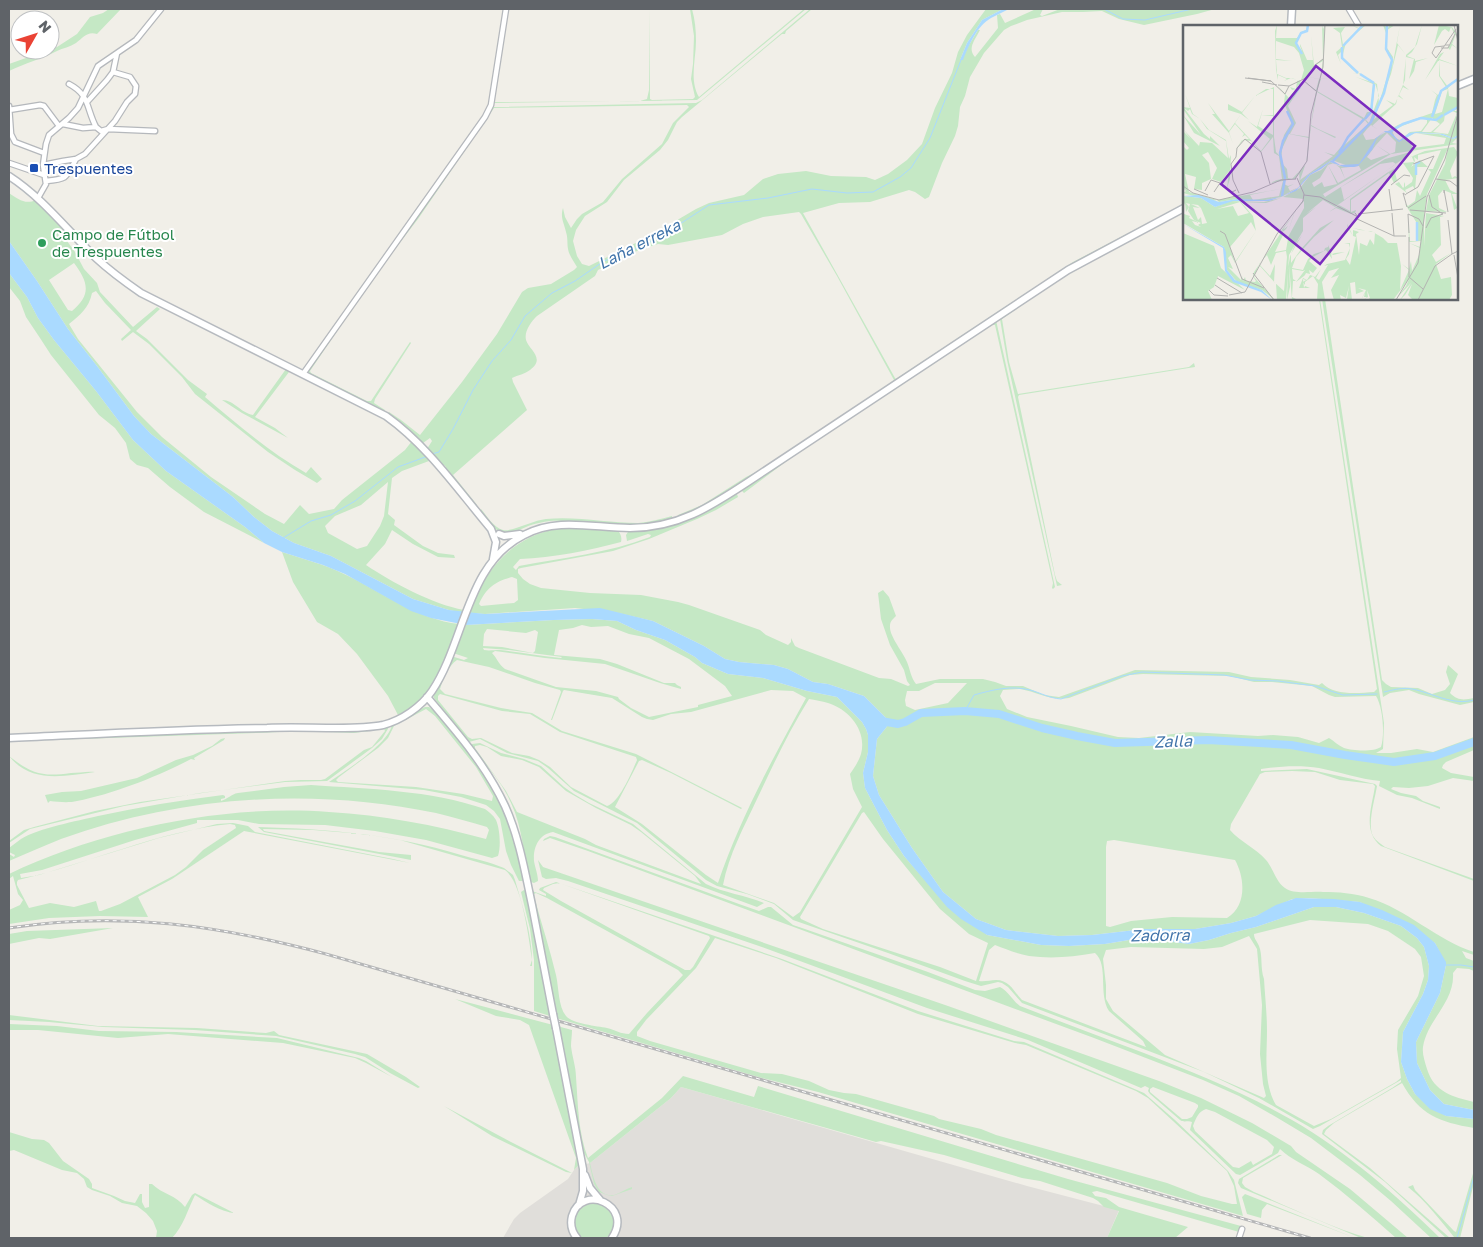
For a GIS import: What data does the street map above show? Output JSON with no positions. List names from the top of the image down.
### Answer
{
  "water": ["Laña erreka", "Zalla", "Zadorra"],
  "places": {
    "transit": ["Trespuentes"],
    "other": ["Campo de Fútbol de Trespuentes"]
  },
  "north": "top right"
}
